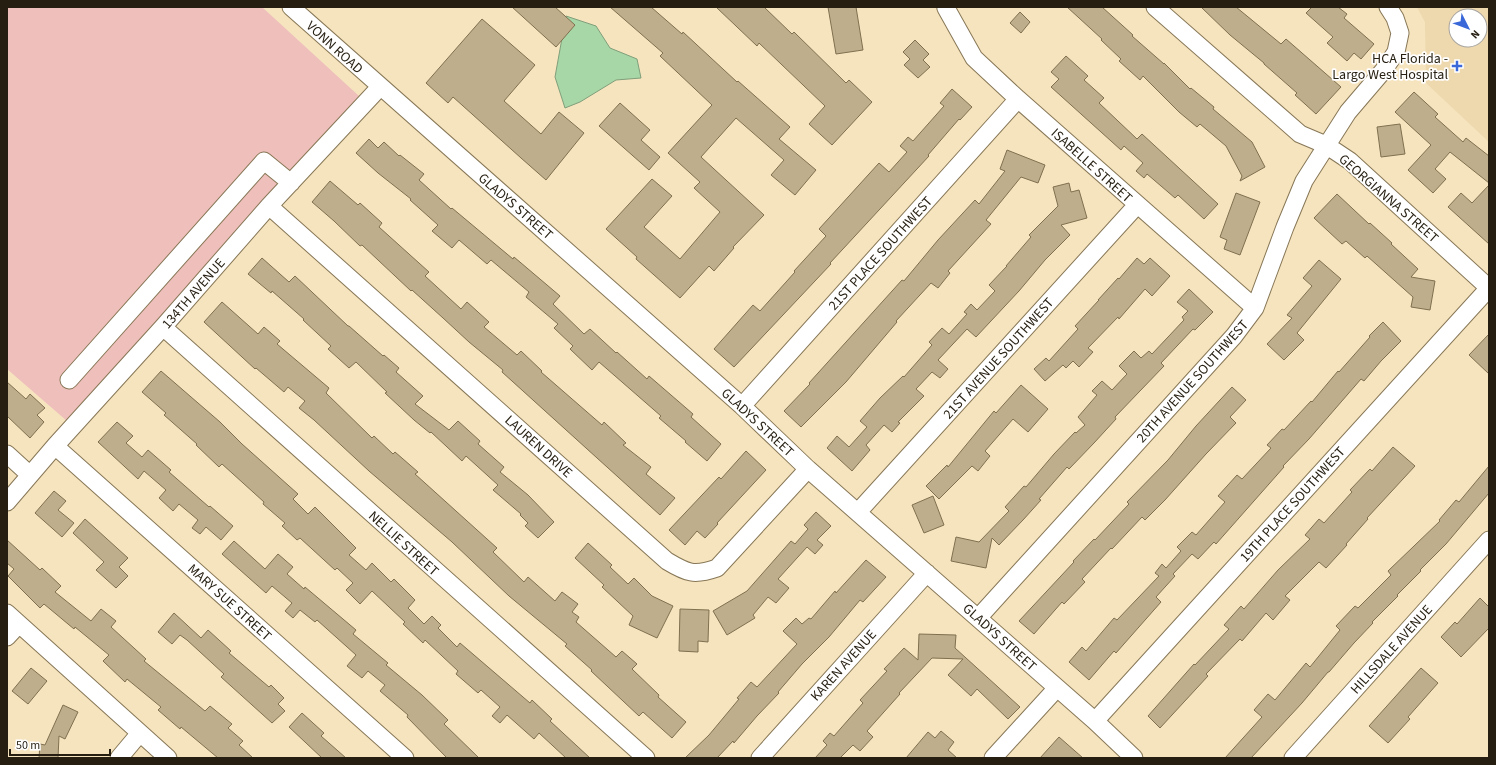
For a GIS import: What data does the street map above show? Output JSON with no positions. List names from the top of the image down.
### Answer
{
  "streets": {
    "street": [
      "VONN ROAD",
      "ISABELLE STREET",
      "GEORGIANNA STREET",
      "GLADYS STREET",
      "21ST PLACE SOUTHWEST",
      "134TH AVENUE",
      "21ST AVENUE SOUTHWEST",
      "20TH AVENUE SOUTHWEST",
      "LAUREN DRIVE",
      "19TH PLACE SOUTHWEST",
      "NELLIE STREET",
      "MARY SUE STREET",
      "HILLSDALE AVENUE",
      "KAREN AVENUE"
    ]
  },
  "crossings": [
    ["VONN ROAD", "GLADYS STREET"],
    ["VONN ROAD", "134TH AVENUE"],
    ["ISABELLE STREET", "21ST PLACE SOUTHWEST"],
    ["ISABELLE STREET", "21ST AVENUE SOUTHWEST"],
    ["ISABELLE STREET", "20TH AVENUE SOUTHWEST"],
    ["GEORGIANNA STREET", "20TH AVENUE SOUTHWEST"],
    ["GEORGIANNA STREET", "19TH PLACE SOUTHWEST"],
    ["GLADYS STREET", "21ST PLACE SOUTHWEST"],
    ["GLADYS STREET", "134TH AVENUE"],
    ["GLADYS STREET", "21ST AVENUE SOUTHWEST"],
    ["GLADYS STREET", "20TH AVENUE SOUTHWEST"],
    ["GLADYS STREET", "LAUREN DRIVE"],
    ["GLADYS STREET", "19TH PLACE SOUTHWEST"],
    ["GLADYS STREET", "KAREN AVENUE"],
    ["134TH AVENUE", "LAUREN DRIVE"],
    ["134TH AVENUE", "NELLIE STREET"],
    ["134TH AVENUE", "MARY SUE STREET"]
  ],
  "places": {
    "health": ["HCA Florida - Largo West Hospital"]
  },
  "scale_bar": "50 m",
  "north": "bottom right"
}
